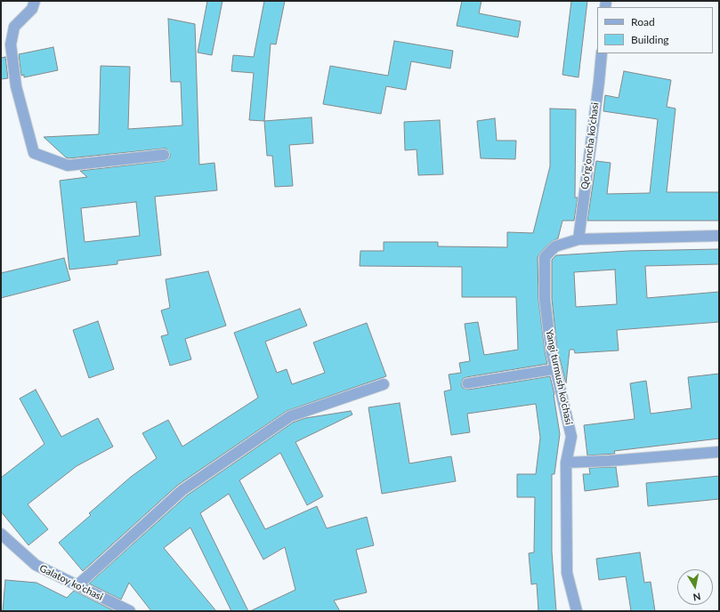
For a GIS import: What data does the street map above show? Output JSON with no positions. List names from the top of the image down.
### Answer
{
  "streets": {
    "street": ["Qo‘rg‘oncha ko‘chasi", "Yangi turmush ko'chasi", "Galatoy ko'chasi"]
  },
  "crossings": [
    ["Qo‘rg‘oncha ko‘chasi", "Yangi turmush ko'chasi"]
  ],
  "legend": ["Road", "Building"],
  "north": "bottom"
}
